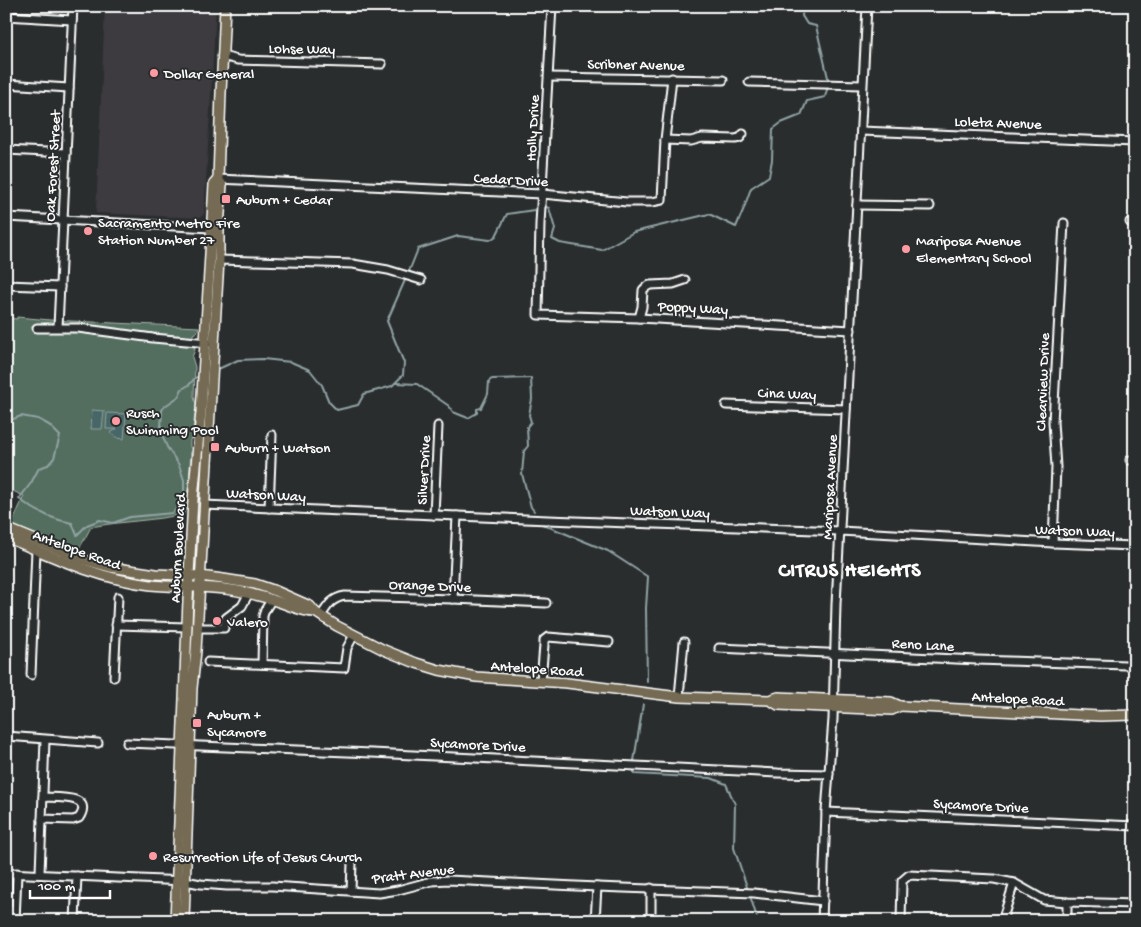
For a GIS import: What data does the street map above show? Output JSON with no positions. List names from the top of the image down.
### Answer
{
  "streets": {
    "main road": ["Auburn Boulevard", "Antelope Road"],
    "street": [
      "Lohse Way",
      "Scribner Avenue",
      "Loleta Avenue",
      "Holly Drive",
      "Oak Forest Street",
      "Cedar Drive",
      "Poppy Way",
      "Clearview Drive",
      "Cina Way",
      "Silver Drive",
      "Mariposa Avenue",
      "Watson Way",
      "Orange Drive",
      "Reno Lane",
      "Sycamore Drive",
      "Pratt Avenue"
    ]
  },
  "crossings": [
    ["Lohse Way", "Auburn Boulevard"],
    ["Scribner Avenue", "Holly Drive"],
    ["Loleta Avenue", "Mariposa Avenue"],
    ["Holly Drive", "Cedar Drive"],
    ["Holly Drive", "Poppy Way"],
    ["Cedar Drive", "Auburn Boulevard"],
    ["Poppy Way", "Mariposa Avenue"],
    ["Clearview Drive", "Watson Way"],
    ["Cina Way", "Mariposa Avenue"],
    ["Silver Drive", "Watson Way"],
    ["Mariposa Avenue", "Watson Way"],
    ["Mariposa Avenue", "Antelope Road"],
    ["Mariposa Avenue", "Reno Lane"],
    ["Mariposa Avenue", "Sycamore Drive"],
    ["Mariposa Avenue", "Pratt Avenue"],
    ["Watson Way", "Auburn Boulevard"],
    ["Auburn Boulevard", "Antelope Road"],
    ["Auburn Boulevard", "Sycamore Drive"],
    ["Auburn Boulevard", "Pratt Avenue"],
    ["Antelope Road", "Orange Drive"]
  ],
  "districts": ["CITRUS HEIGHTS"],
  "places": {
    "other": [
      "Dollar General",
      "Sacramento Metro Fire Station Number 27",
      "Mariposa Avenue Elementary School",
      "Rusch Swimming Pool",
      "Valero",
      "Resurrection Life of Jesus Church"
    ],
    "transit": ["Auburn + Cedar", "Auburn + Watson", "Auburn + Sycamore"]
  },
  "scale_bar": "100 m"
}
